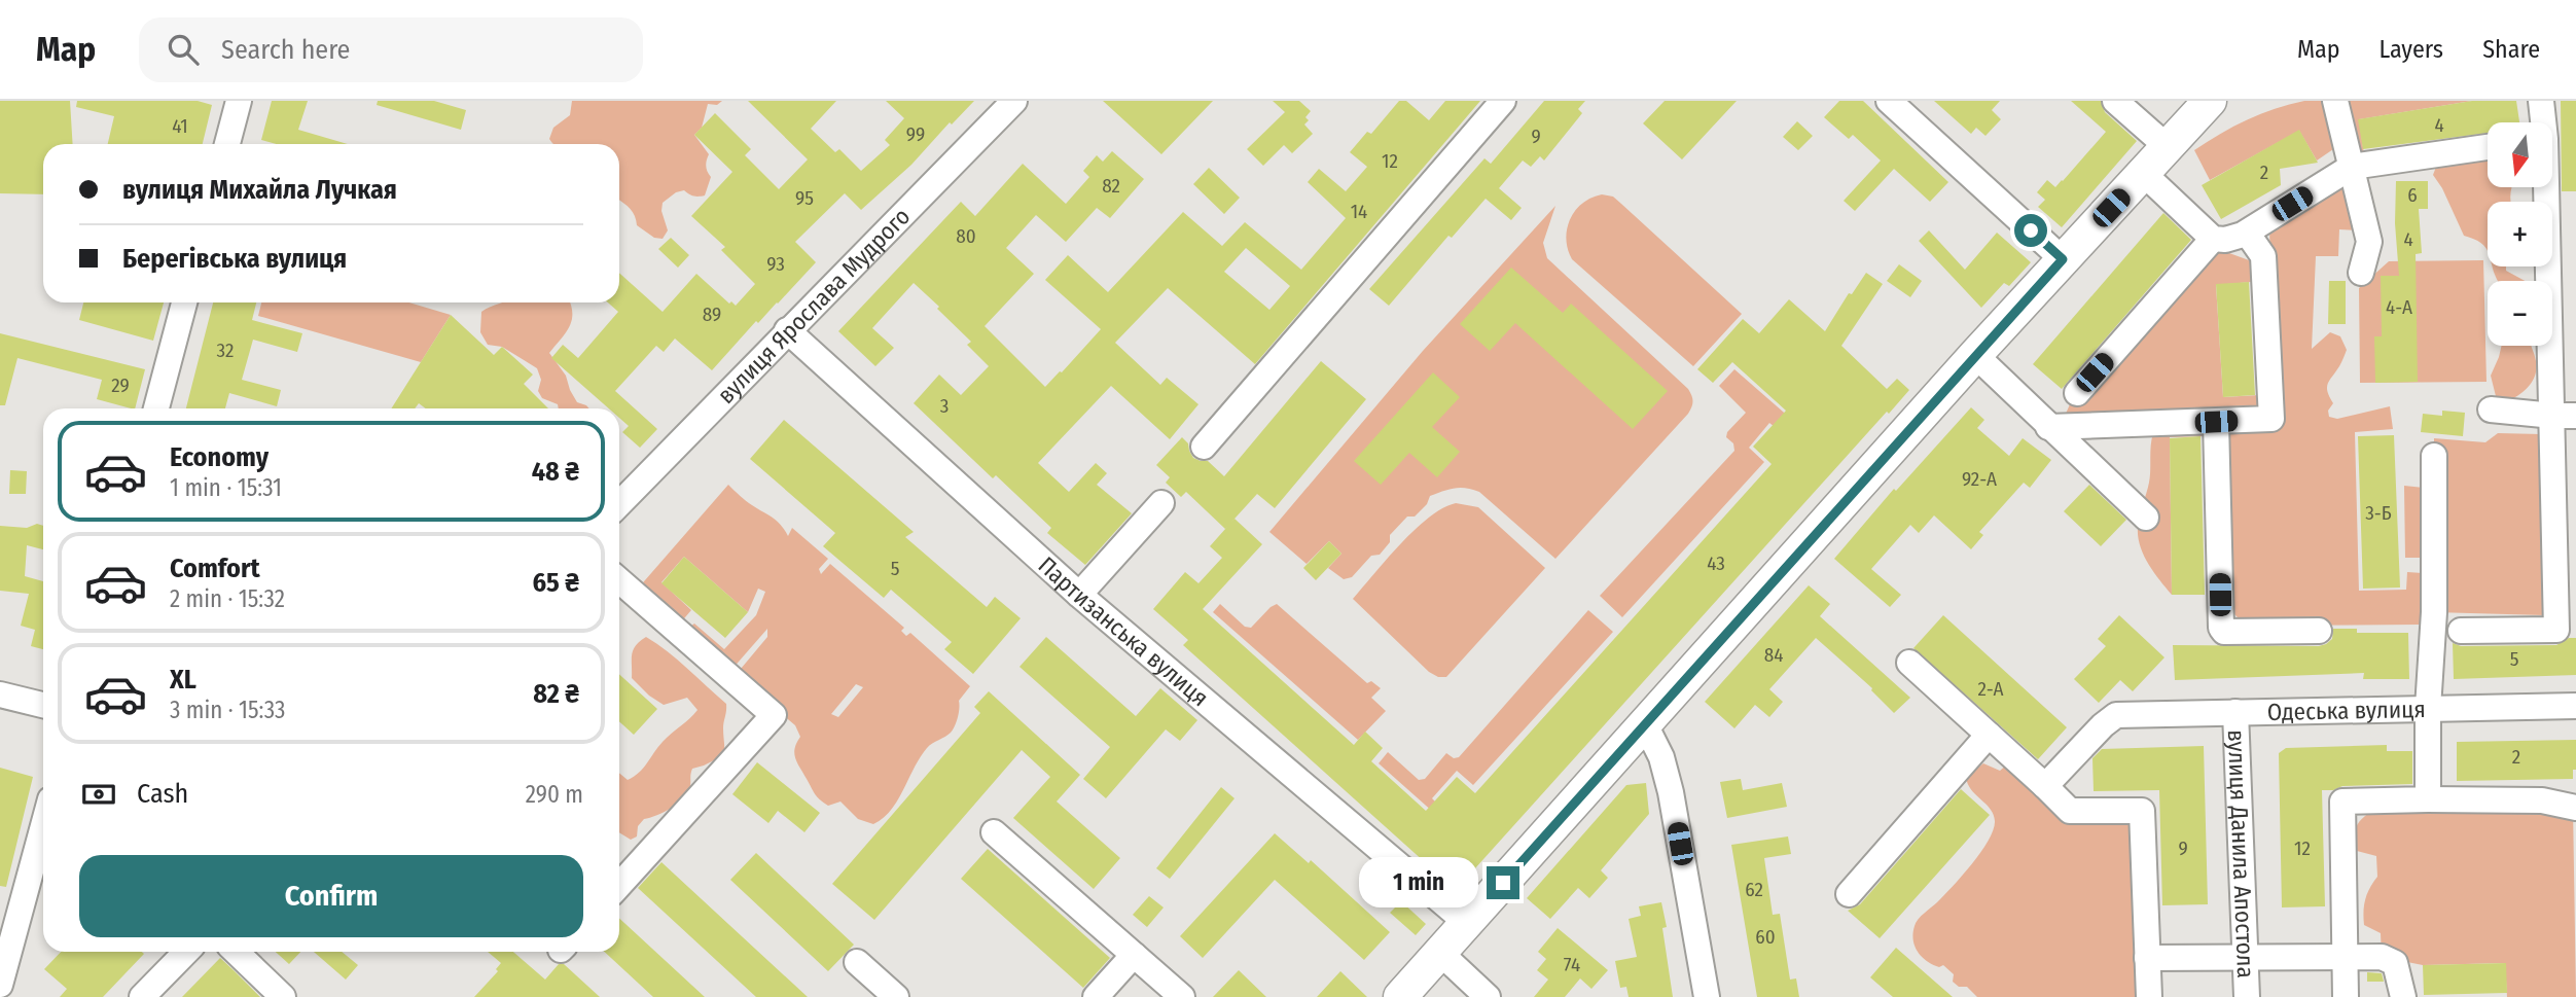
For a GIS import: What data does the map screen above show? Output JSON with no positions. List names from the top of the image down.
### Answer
{
  "streets": {
    "street": [
      "вулиця Ярослава Мудрого",
      "Партизанська вулиця",
      "Одеська вулиця",
      "вулиця Данила Апостола"
    ]
  },
  "crossings": [
    ["вулиця Ярослава Мудрого", "Партизанська вулиця"],
    ["Одеська вулиця", "вулиця Данила Апостола"]
  ],
  "house_numbers": [
    "4",
    "41",
    "99",
    "9",
    "12",
    "2",
    "82",
    "6",
    "95",
    "14",
    "80",
    "4",
    "93",
    "4-А",
    "89",
    "32",
    "29",
    "3",
    "92-А",
    "3-Б",
    "43",
    "5",
    "84",
    "5",
    "2-А",
    "2",
    "9",
    "12",
    "62",
    "60",
    "74"
  ],
  "north": "bottom",
  "page": {
    "header": "Map",
    "search": "Search here",
    "nav": ["Map", "Layers", "Share"],
    "map_buttons": ["+", "−"],
    "banner": ["вулиця Михайла Лучкая", "Берегівська вулиця"],
    "list": [
      {
        "name": "Economy",
        "note": "1 min · 15:31",
        "value": "48 ₴"
      },
      {
        "name": "Comfort",
        "note": "2 min · 15:32",
        "value": "65 ₴"
      },
      {
        "name": "XL",
        "note": "3 min · 15:33",
        "value": "82 ₴"
      }
    ],
    "pay": ["Cash", "290 m"],
    "buttons": "Confirm",
    "bubble": "1 min"
  }
}
